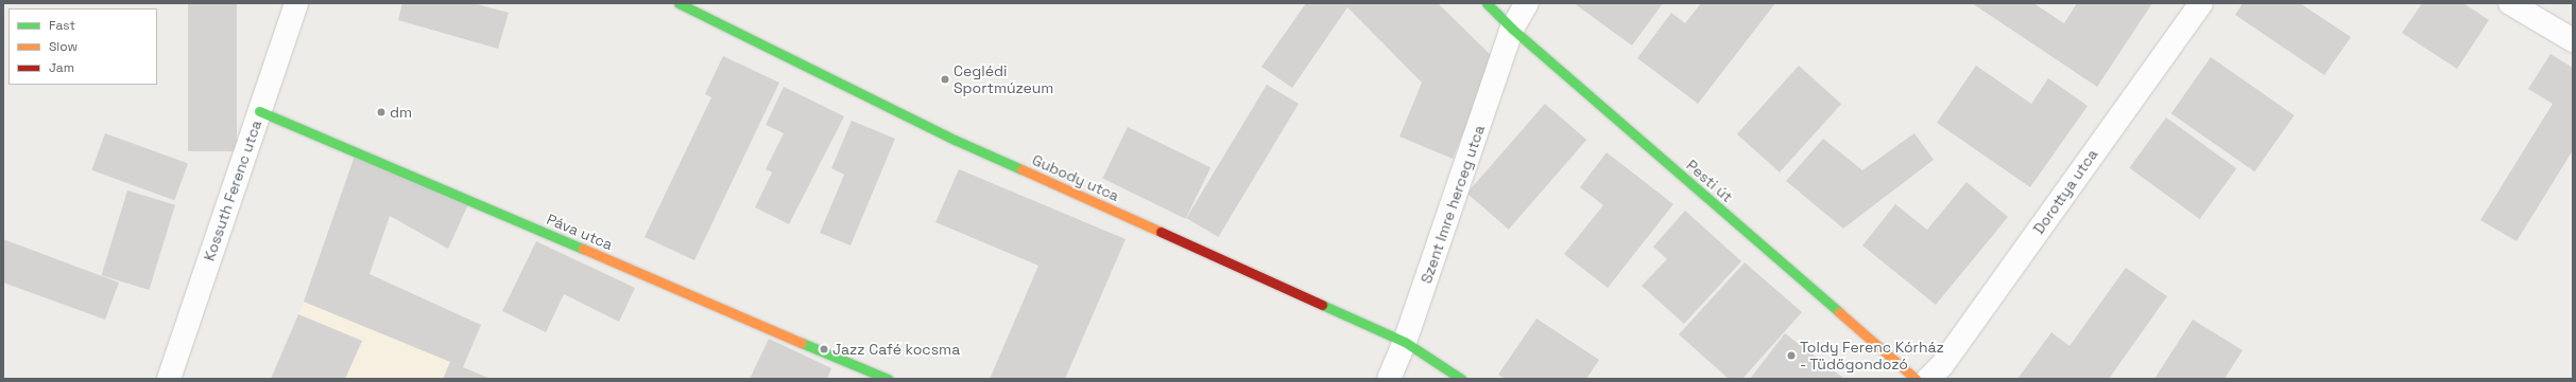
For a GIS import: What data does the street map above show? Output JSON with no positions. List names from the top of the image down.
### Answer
{
  "streets": {
    "street": [
      "Gubody utca",
      "Pesti út",
      "Kossuth Ferenc utca",
      "Dorottya utca",
      "Szent Imre herceg utca",
      "Páva utca"
    ]
  },
  "crossings": [
    ["Gubody utca", "Szent Imre herceg utca"],
    ["Pesti út", "Szent Imre herceg utca"],
    ["Kossuth Ferenc utca", "Páva utca"]
  ],
  "places": [
    "Ceglédi Sportmúzeum",
    "dm",
    "Jazz Café kocsma",
    "Toldy Ferenc Kórház - Tüdőgondozó"
  ],
  "legend": ["Fast", "Slow", "Jam"]
}
